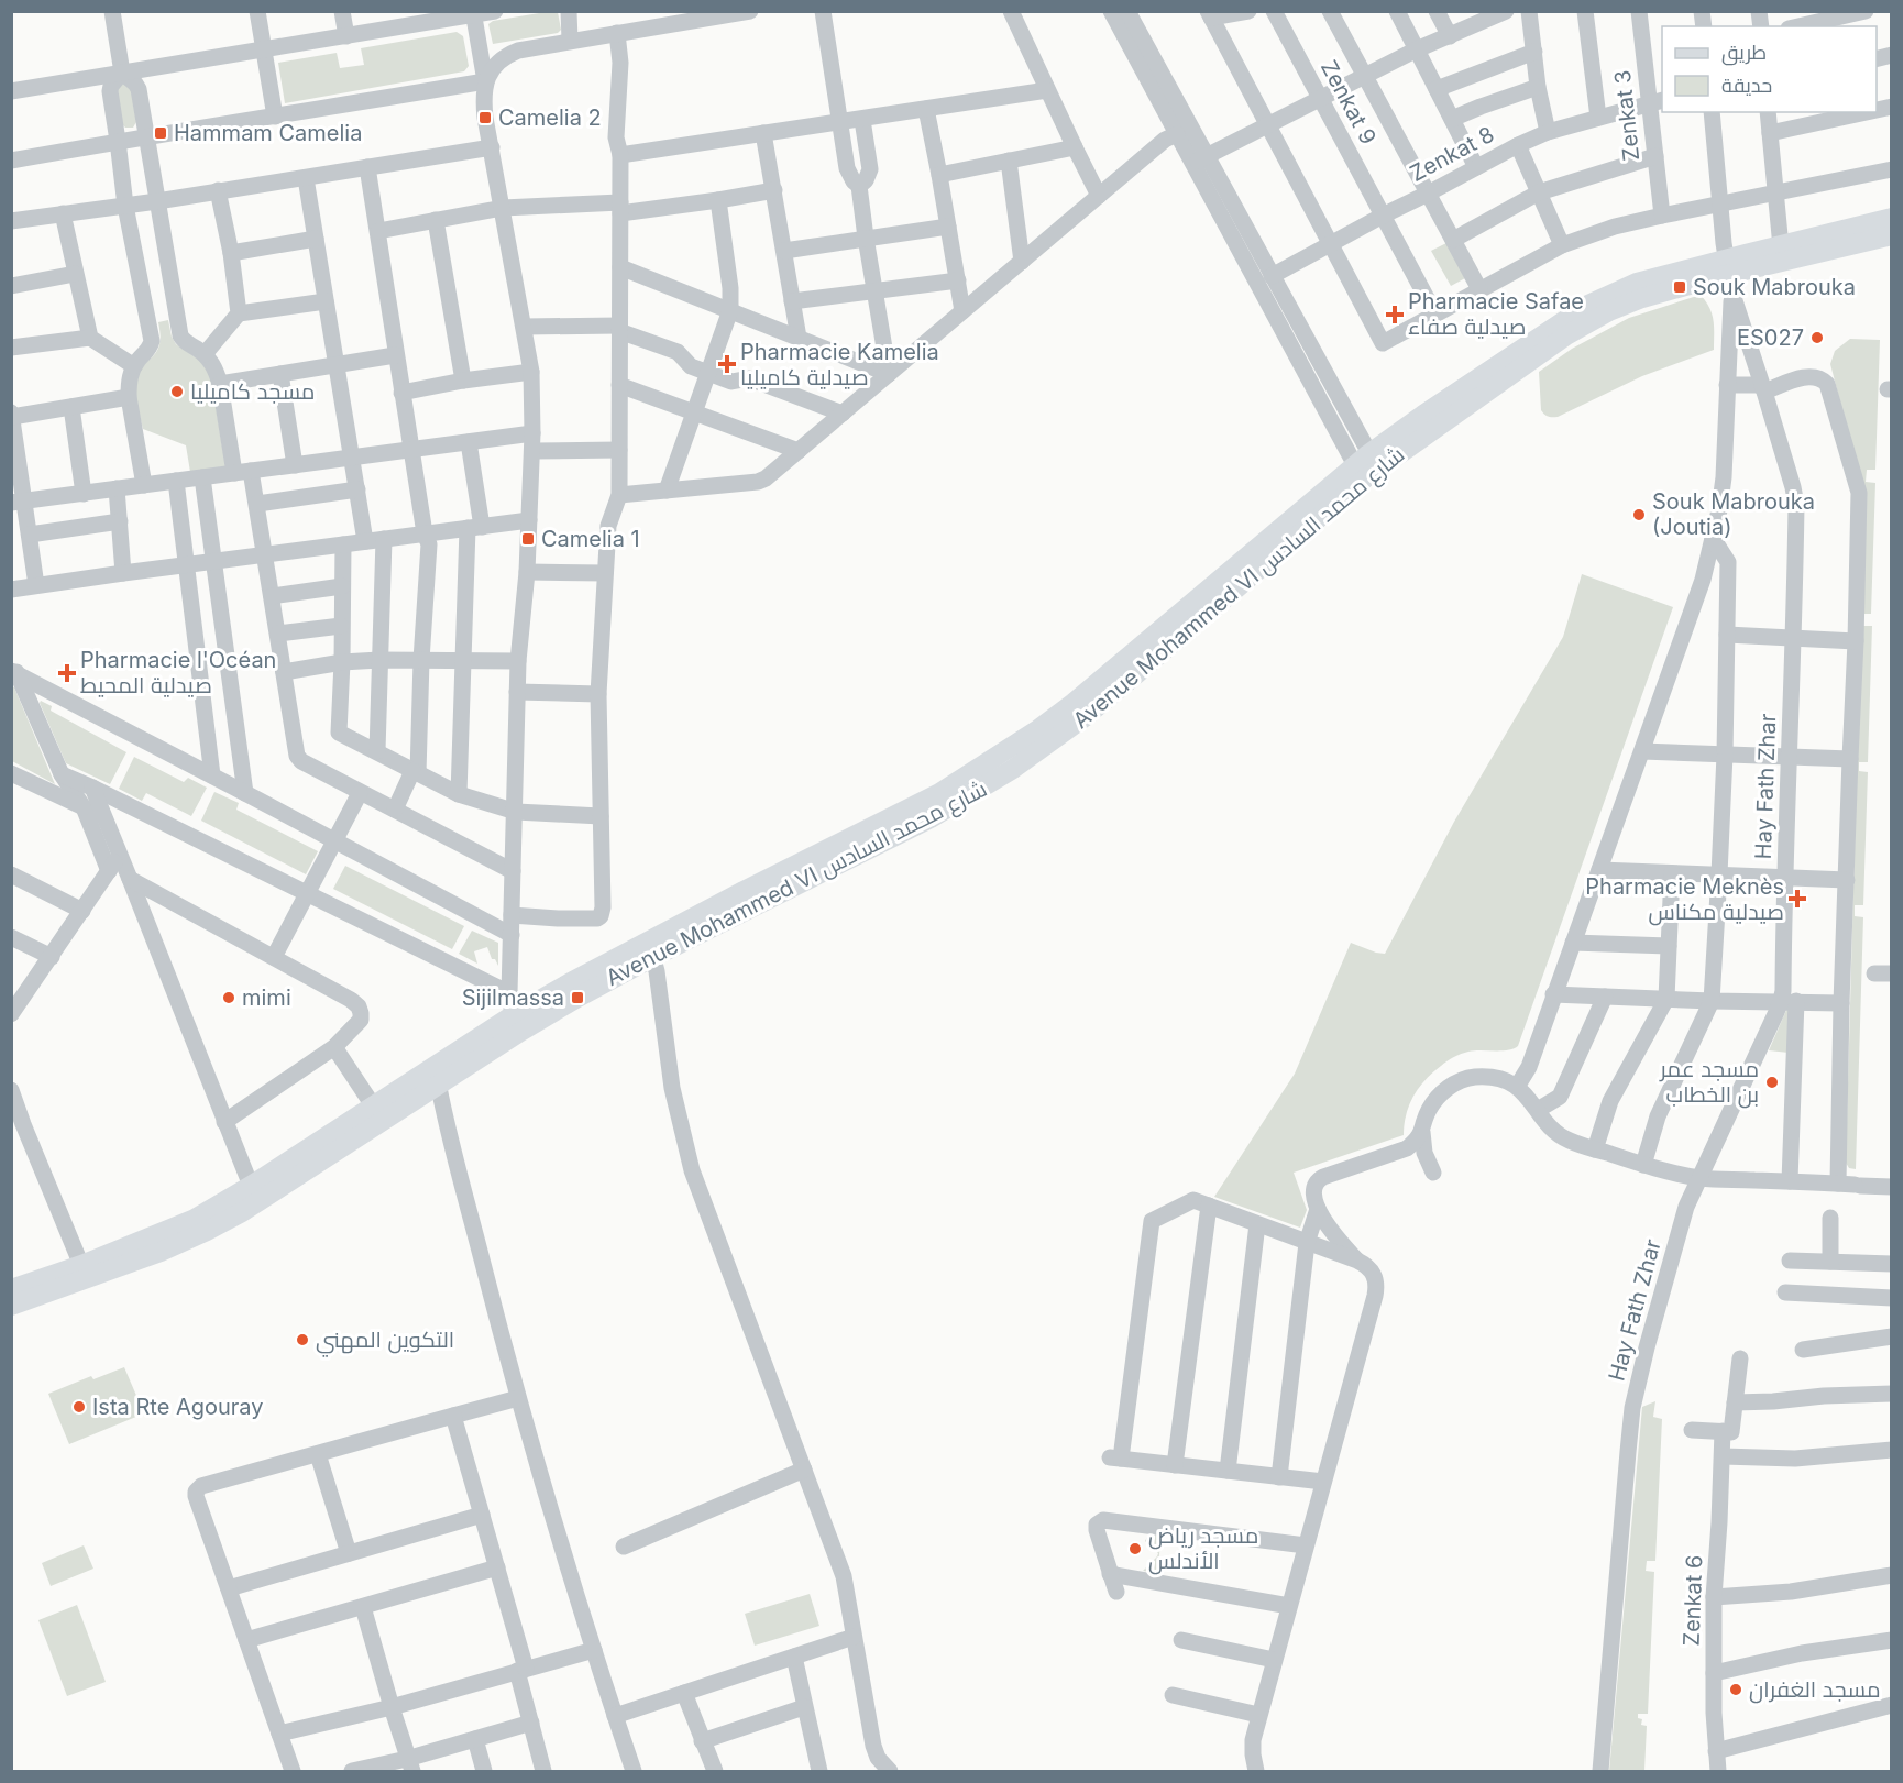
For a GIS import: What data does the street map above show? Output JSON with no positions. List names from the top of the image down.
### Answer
{
  "streets": {
    "main road": ["Avenue Mohammed VI شارع محمد السادس"],
    "street": [
      "Zenkat 9",
      "Zenkat 3",
      "Zenkat 8",
      "Hay Fath Zhar",
      "Zenkat 6"
    ]
  },
  "crossings": [
    ["Zenkat 9", "Zenkat 8"],
    ["Zenkat 3", "Zenkat 8"],
    ["Avenue Mohammed VI شارع محمد السادس", "Hay Fath Zhar"]
  ],
  "places": {
    "transit": [
      "Camelia 2",
      "Hammam Camelia",
      "Souk Mabrouka",
      "Camelia 1",
      "Sijilmassa"
    ],
    "health": [
      "Pharmacie Safae صيدلية صفاء",
      "Pharmacie Kamelia صيدلية كاميليا",
      "Pharmacie l'Océan صيدلية المحيط",
      "Pharmacie Meknès صيدلية مكناس"
    ],
    "other": [
      "ES027",
      "مسجد كاميليا",
      "Souk Mabrouka (Joutia)",
      "mimi",
      "مسجد عمر بن الخطاب",
      "التكوين المهني",
      "Ista Rte Agouray",
      "مسجد رياض الأندلس",
      "مسجد الغفران"
    ]
  },
  "legend": ["طريق", "حديقة"]
}
